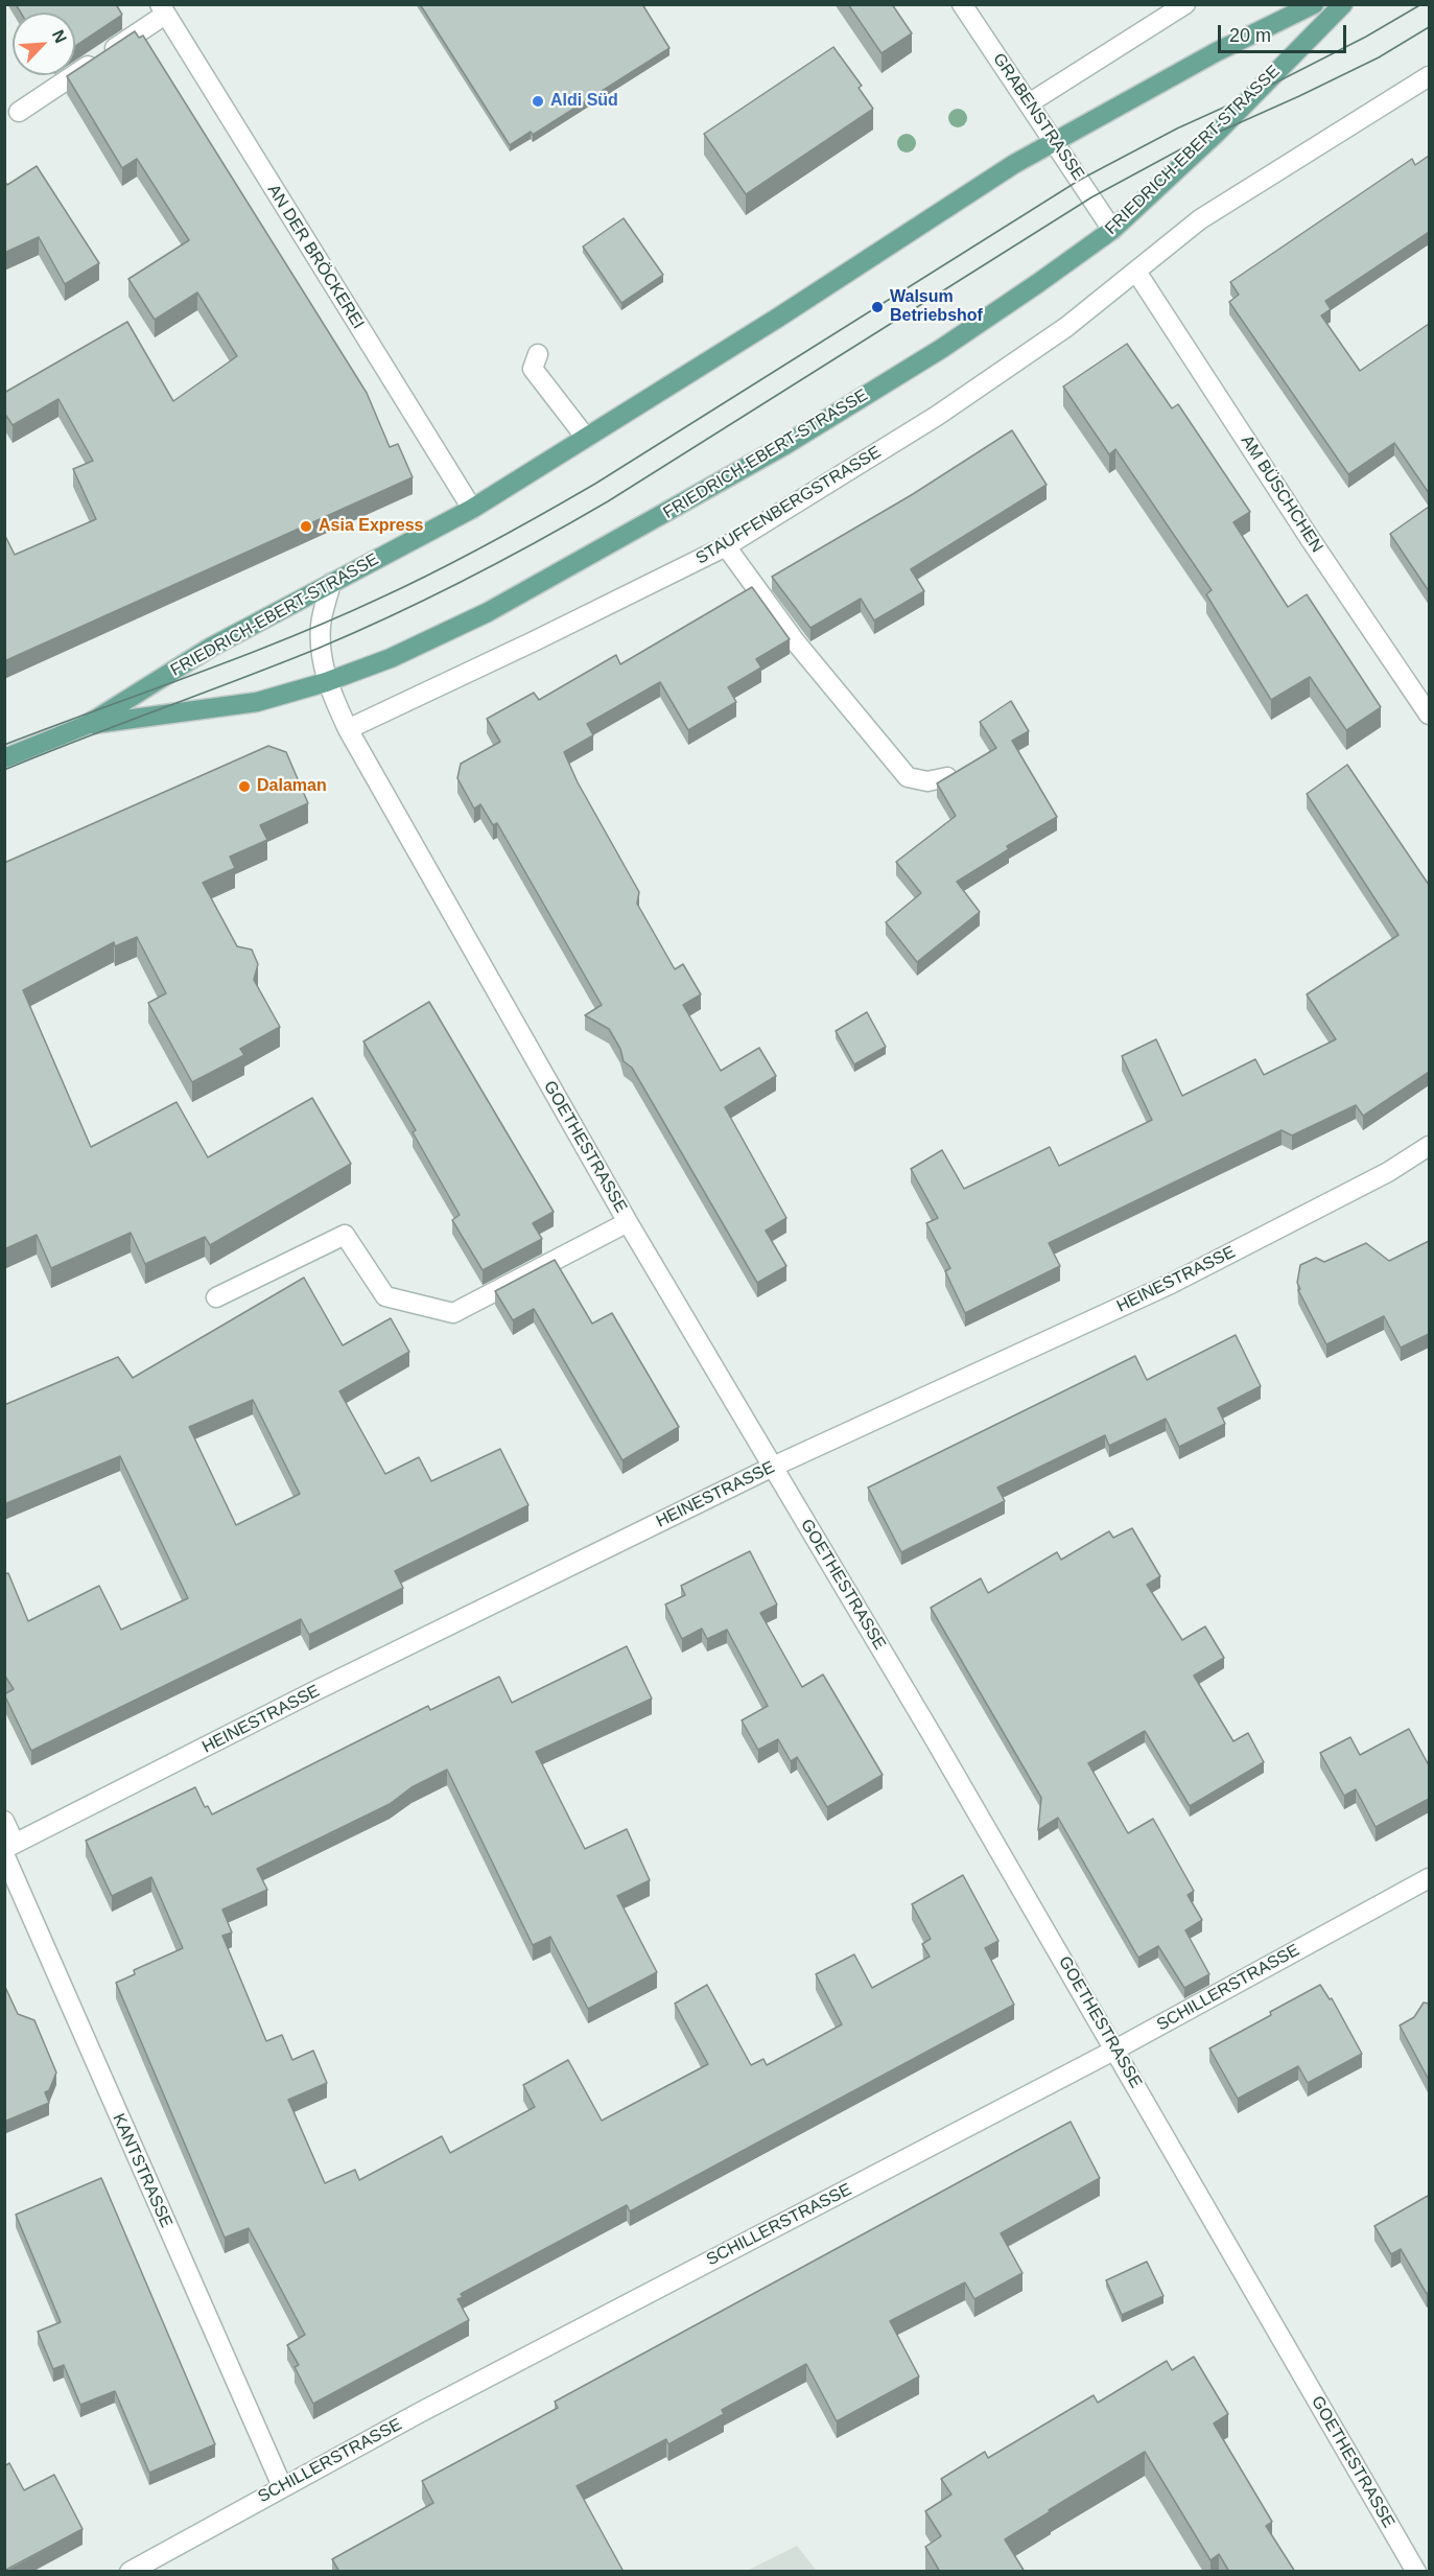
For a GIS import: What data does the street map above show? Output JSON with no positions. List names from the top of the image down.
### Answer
{
  "streets": {
    "main road": ["FRIEDRICH-EBERT-STRASSE"],
    "street": [
      "GRABENSTRASSE",
      "AN DER BRÖCKEREI",
      "AM BÜSCHCHEN",
      "STAUFFENBERGSTRASSE",
      "GOETHESTRASSE",
      "HEINESTRASSE",
      "SCHILLERSTRASSE",
      "KANTSTRASSE"
    ]
  },
  "crossings": [
    ["GRABENSTRASSE", "FRIEDRICH-EBERT-STRASSE"],
    ["FRIEDRICH-EBERT-STRASSE", "AN DER BRÖCKEREI"],
    ["FRIEDRICH-EBERT-STRASSE", "GOETHESTRASSE"],
    ["AM BÜSCHCHEN", "STAUFFENBERGSTRASSE"],
    ["STAUFFENBERGSTRASSE", "GOETHESTRASSE"],
    ["GOETHESTRASSE", "HEINESTRASSE"],
    ["GOETHESTRASSE", "SCHILLERSTRASSE"],
    ["HEINESTRASSE", "KANTSTRASSE"],
    ["SCHILLERSTRASSE", "KANTSTRASSE"]
  ],
  "places": [
    "Aldi Süd",
    "Walsum Betriebshof",
    "Asia Express",
    "Dalaman"
  ],
  "scale_bar": "20 m",
  "north": "top right"
}
